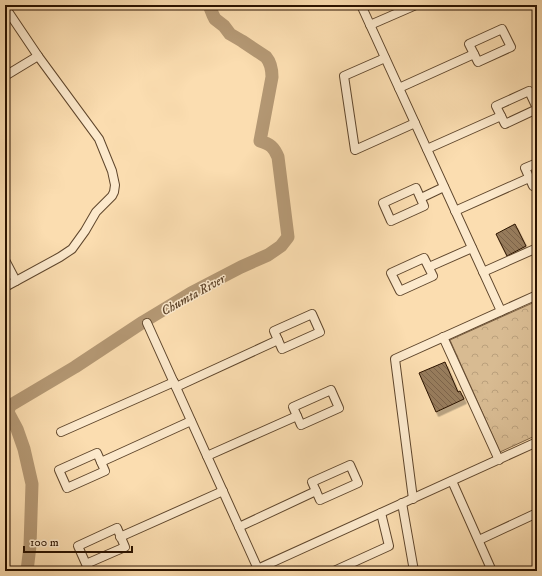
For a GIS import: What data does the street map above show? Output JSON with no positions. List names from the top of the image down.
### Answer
{
  "water": ["Chumta River"],
  "scale_bar": "100 m"
}
